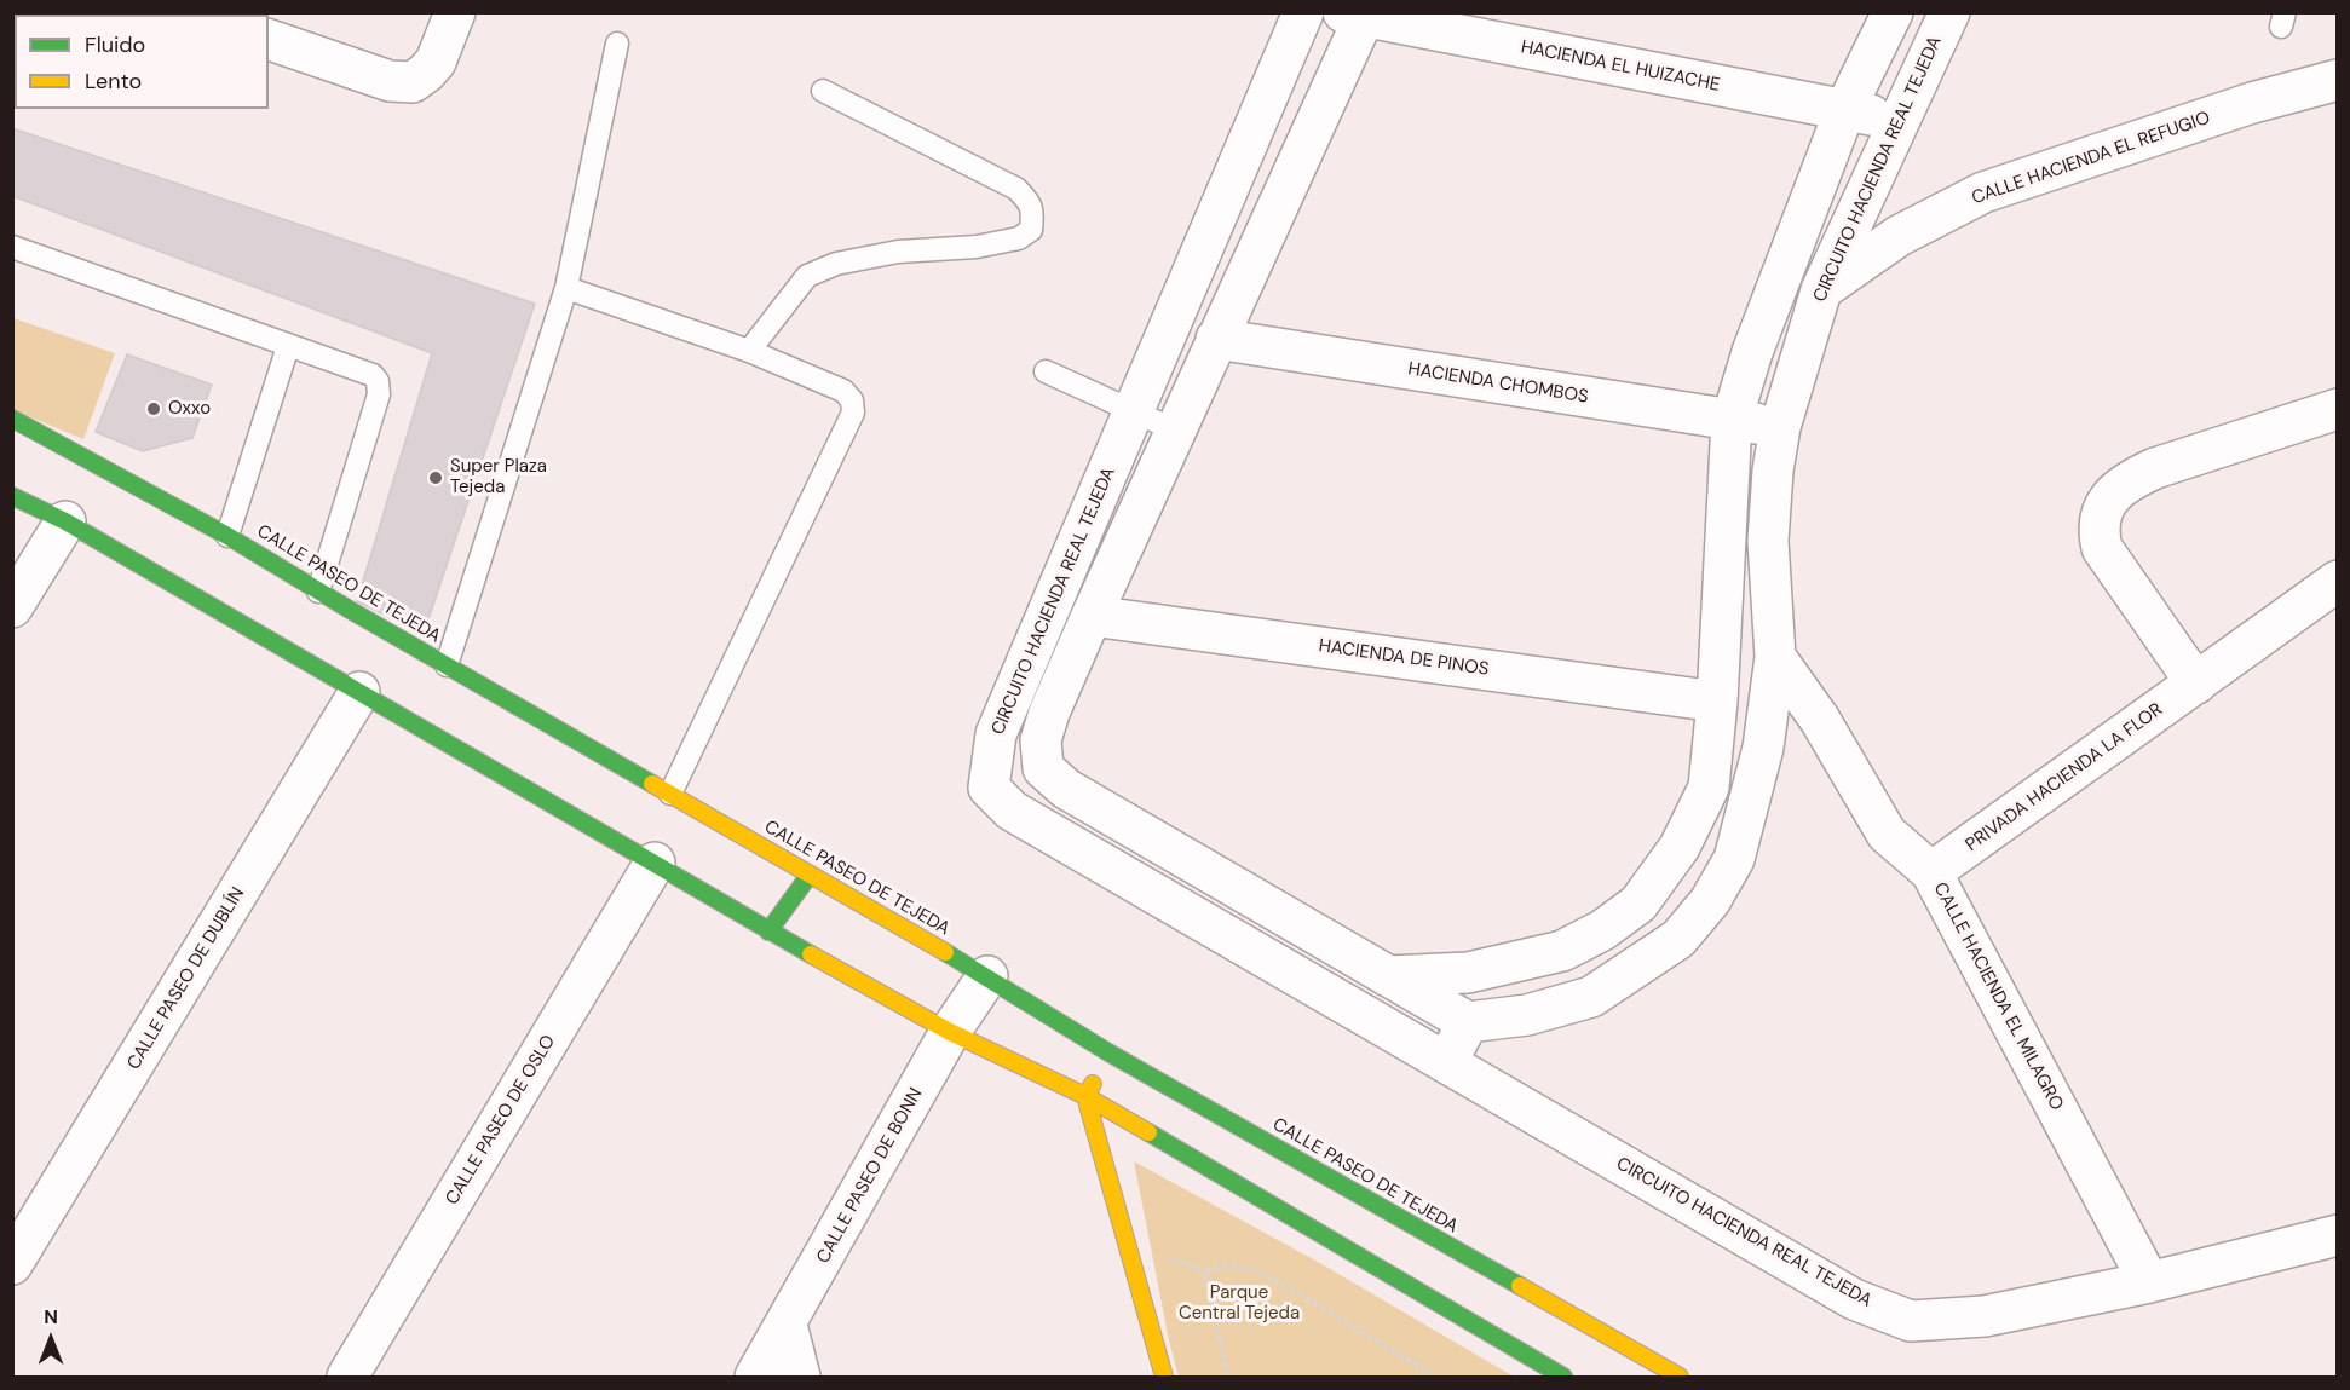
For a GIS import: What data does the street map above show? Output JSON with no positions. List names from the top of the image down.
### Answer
{
  "streets": {
    "main road": ["CALLE PASEO DE TEJEDA"],
    "street": [
      "HACIENDA EL HUIZACHE",
      "CALLE HACIENDA EL REFUGIO",
      "CIRCUITO HACIENDA REAL TEJEDA",
      "HACIENDA CHOMBOS",
      "HACIENDA DE PINOS",
      "PRIVADA HACIENDA LA FLOR",
      "CALLE PASEO DE DUBLÍN",
      "CALLE HACIENDA EL MILAGRO",
      "CALLE PASEO DE OSLO",
      "CALLE PASEO DE BONN"
    ]
  },
  "crossings": [
    ["HACIENDA EL HUIZACHE", "CIRCUITO HACIENDA REAL TEJEDA"],
    ["CALLE HACIENDA EL REFUGIO", "CIRCUITO HACIENDA REAL TEJEDA"],
    ["CIRCUITO HACIENDA REAL TEJEDA", "HACIENDA CHOMBOS"],
    ["CIRCUITO HACIENDA REAL TEJEDA", "CALLE HACIENDA EL MILAGRO"],
    ["CALLE PASEO DE TEJEDA", "CALLE PASEO DE BONN"],
    ["PRIVADA HACIENDA LA FLOR", "CALLE HACIENDA EL MILAGRO"]
  ],
  "parks": ["Parque Central Tejeda"],
  "places": ["Oxxo", "Super Plaza Tejeda"],
  "legend": ["Fluido", "Lento"],
  "north": "top"
}
